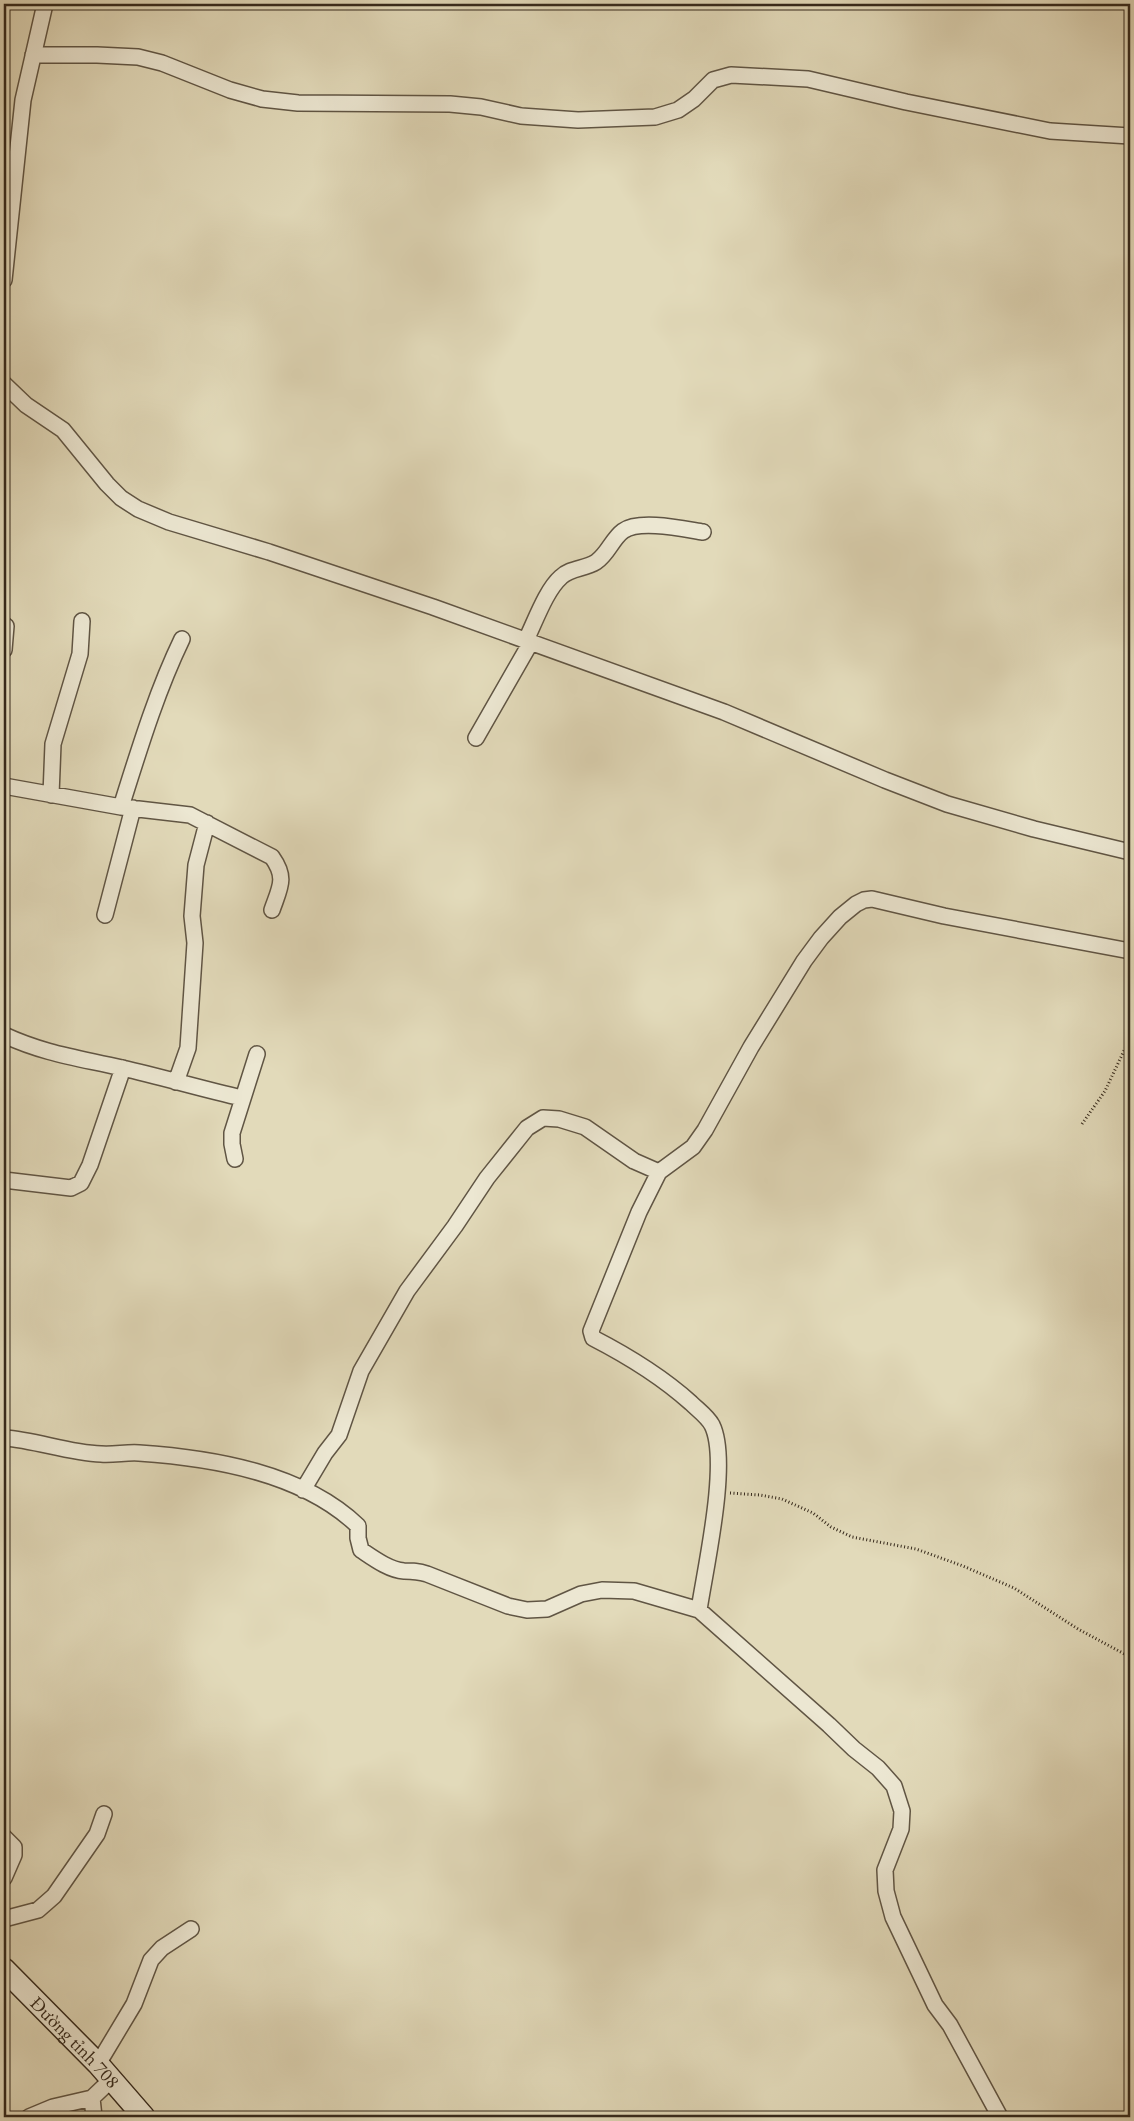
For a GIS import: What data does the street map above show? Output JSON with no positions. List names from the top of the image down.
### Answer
{
  "streets": {
    "main road": ["Đường tỉnh 708"]
  }
}
